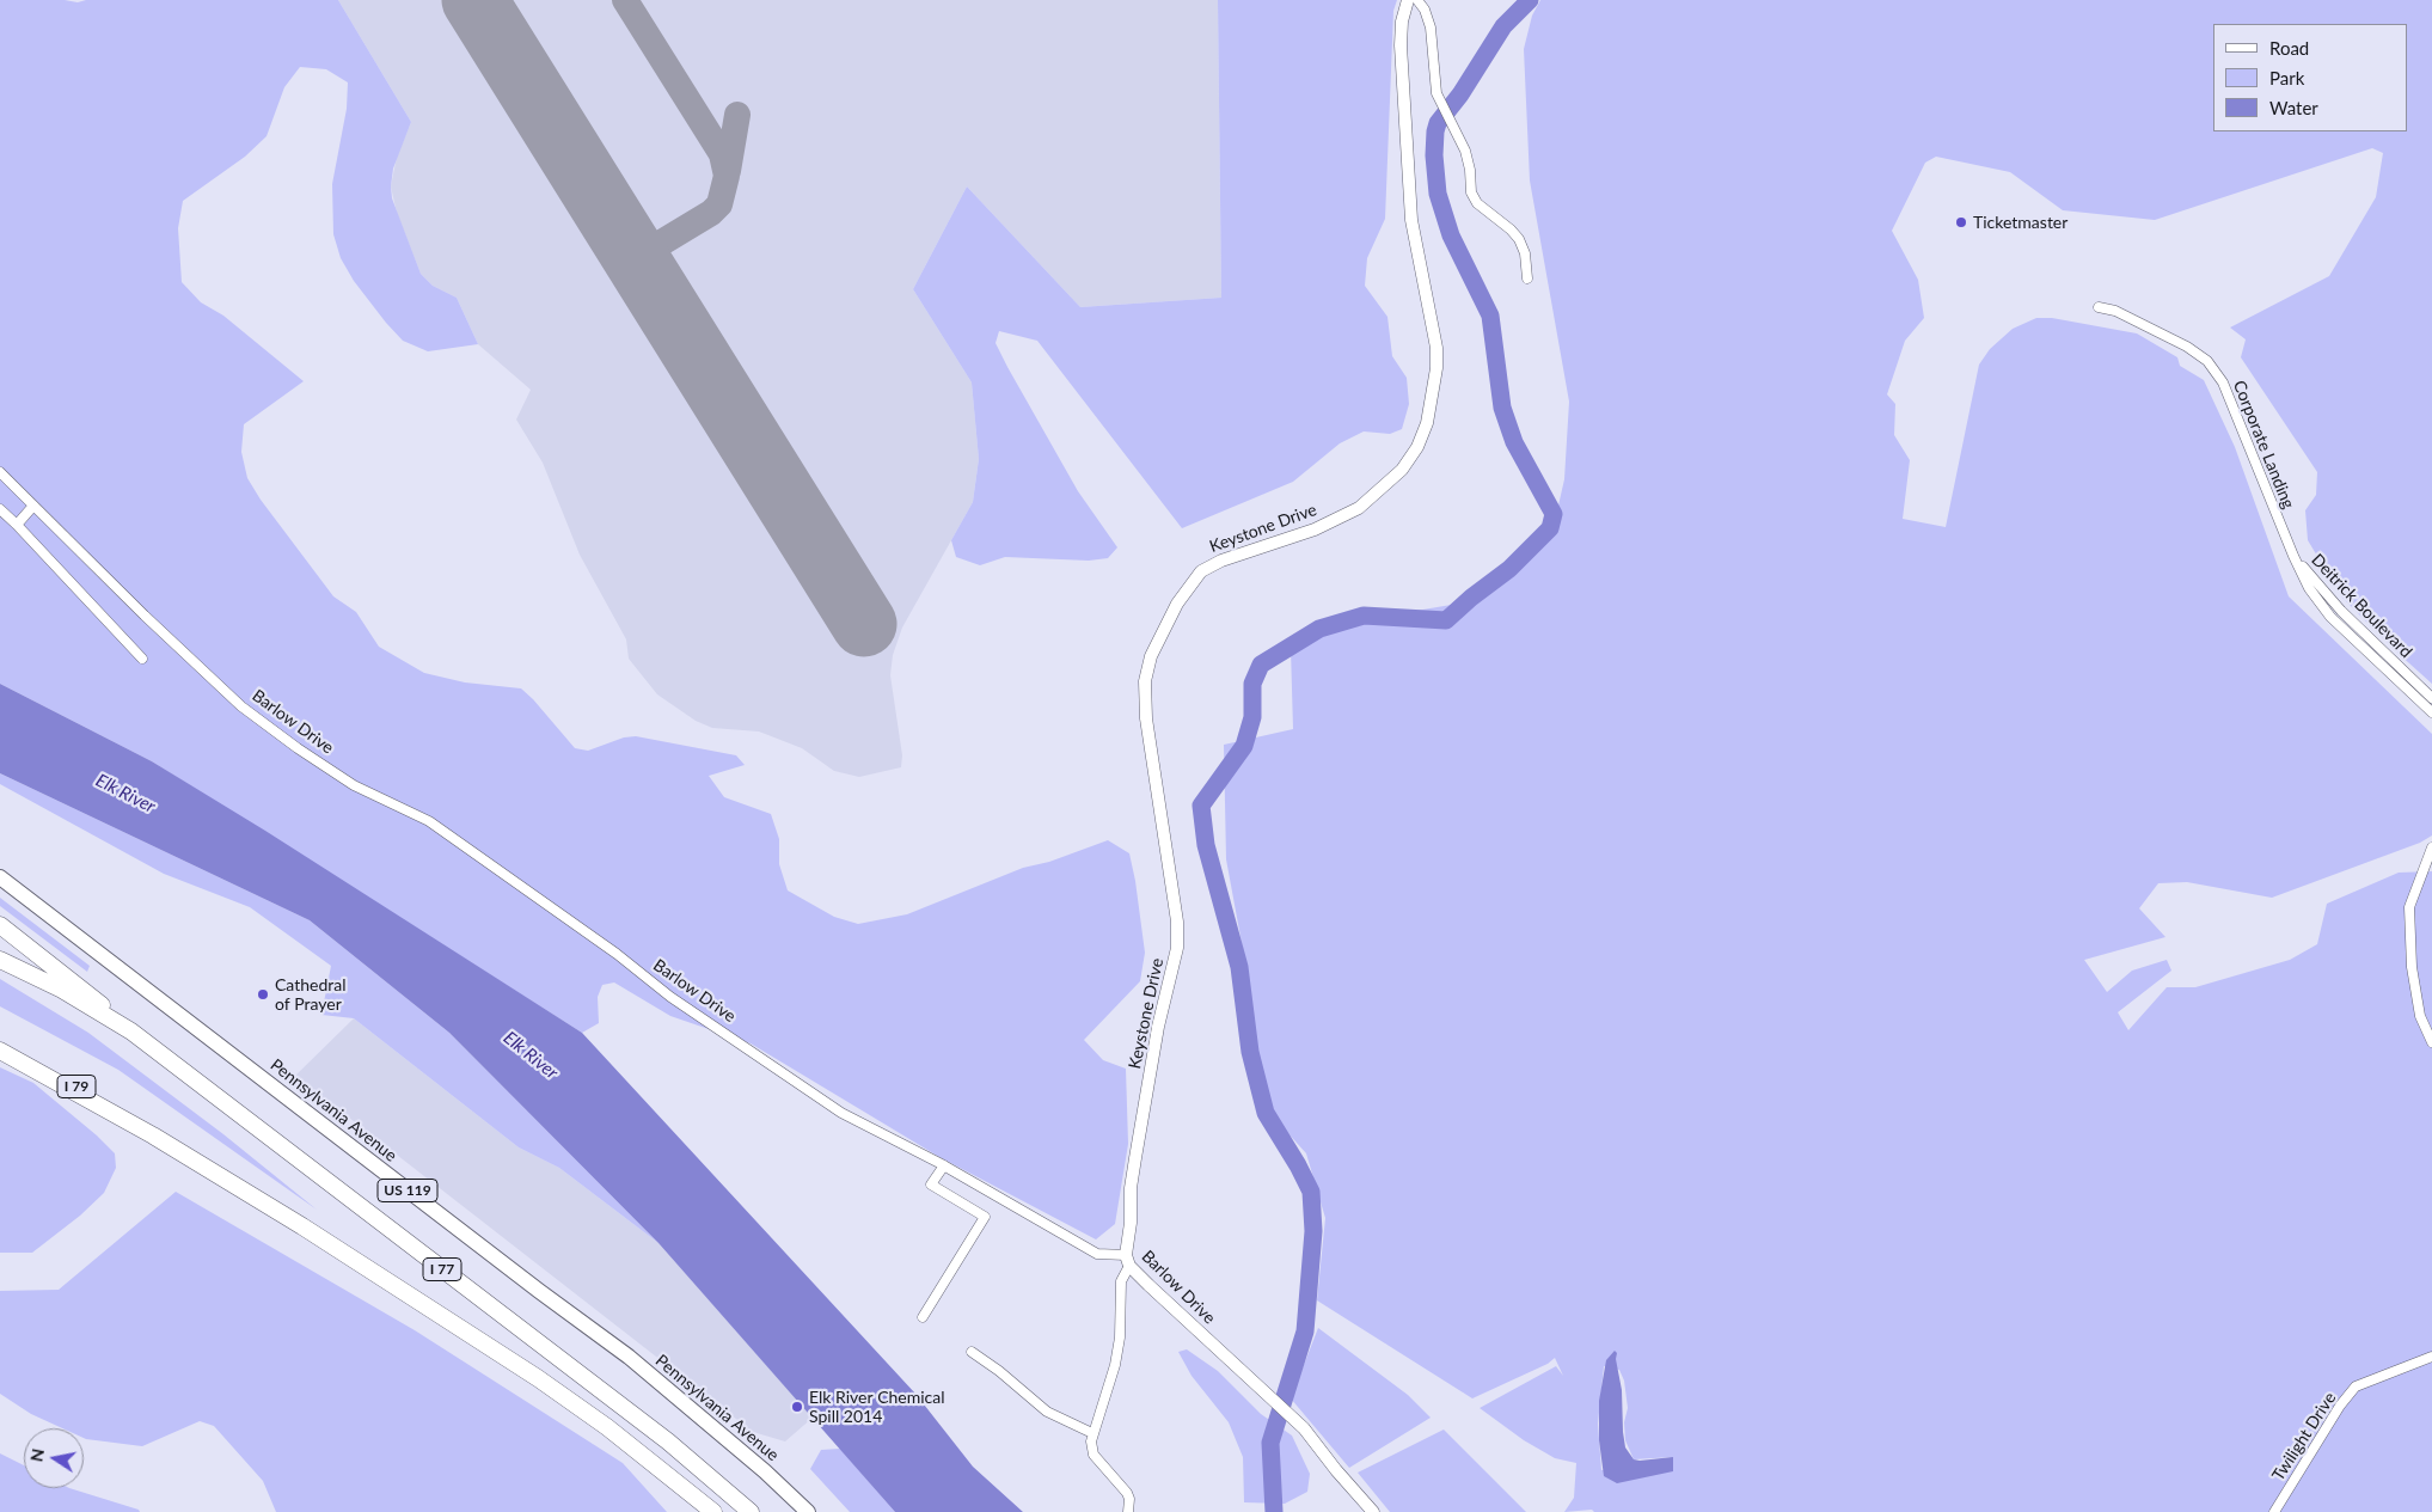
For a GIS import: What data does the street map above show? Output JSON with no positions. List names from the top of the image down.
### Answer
{
  "streets": {
    "highway": ["I 79", "I 77"],
    "main road": ["Pennsylvania Avenue", "US 119"],
    "street": [
      "Corporate Landing",
      "Keystone Drive",
      "Deitrick Boulevard",
      "Barlow Drive",
      "Twilight Drive"
    ]
  },
  "crossings": [
    ["Corporate Landing", "Deitrick Boulevard"],
    ["Keystone Drive", "Barlow Drive"],
    ["I 79", "I 77"]
  ],
  "water": ["Elk River"],
  "places": ["Ticketmaster", "Cathedral of Prayer", "Elk River Chemical Spill 2014"],
  "legend": ["Road", "Park", "Water"],
  "north": "left"
}
